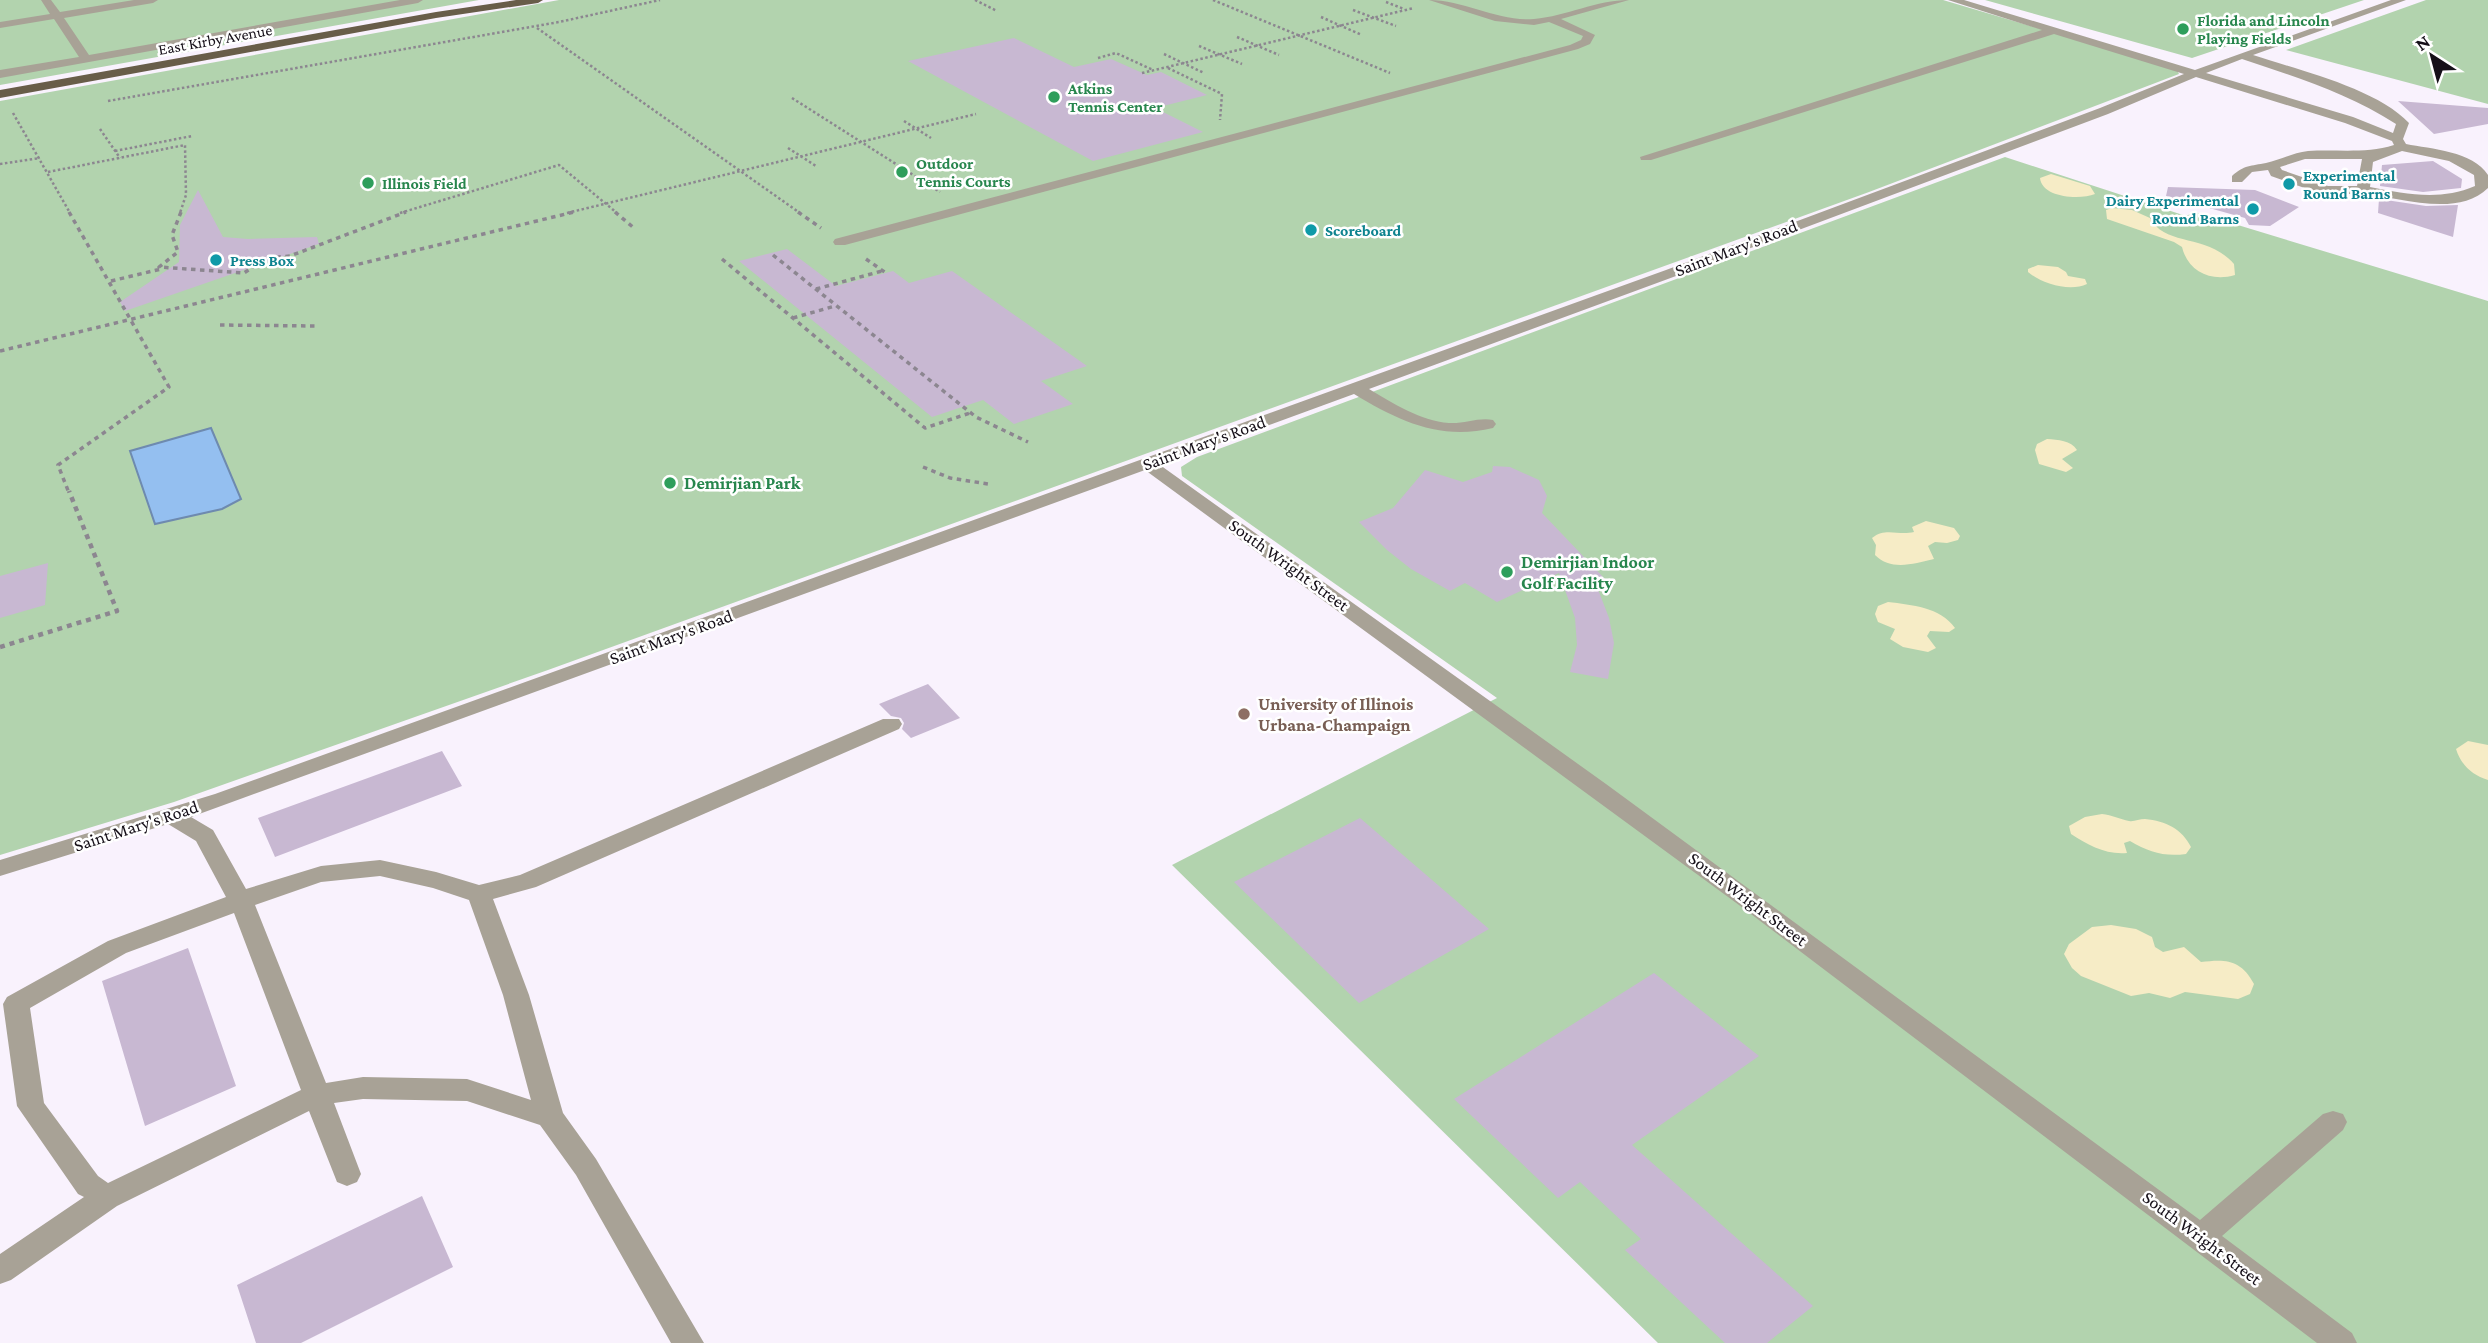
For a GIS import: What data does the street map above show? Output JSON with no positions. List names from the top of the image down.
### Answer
{
  "streets": {
    "main road": ["East Kirby Avenue"],
    "street": ["Saint Mary's Road", "South Wright Street"]
  },
  "crossings": [
    ["Saint Mary's Road", "South Wright Street"]
  ],
  "places": [
    "Florida and Lincoln Playing Fields",
    "Atkins Tennis Center",
    "Outdoor Tennis Courts",
    "Illinois Field",
    "Experimental Round Barns",
    "Dairy Experimental Round Barns",
    "Scoreboard",
    "Press Box",
    "Demirjian Park",
    "Demirjian Indoor Golf Facility",
    "University of Illinois Urbana-Champaign"
  ],
  "north": "top left"
}
